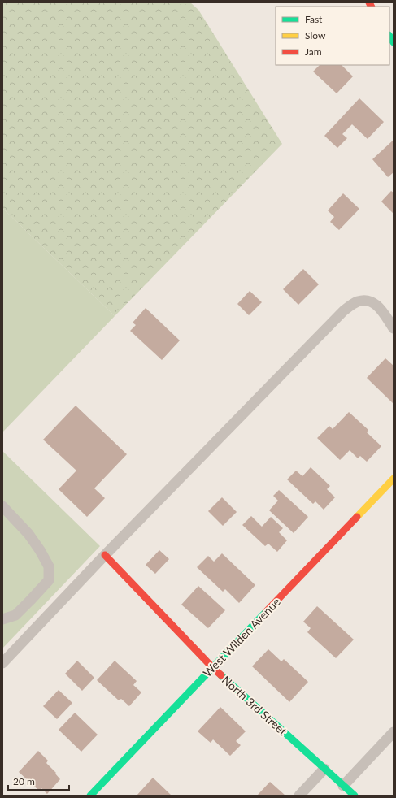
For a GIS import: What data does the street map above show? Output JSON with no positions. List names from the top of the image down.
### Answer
{
  "streets": {
    "street": ["West Wilden Avenue", "North 3rd Street"]
  },
  "crossings": [
    ["West Wilden Avenue", "North 3rd Street"]
  ],
  "legend": ["Fast", "Slow", "Jam"],
  "scale_bar": "20 m"
}
